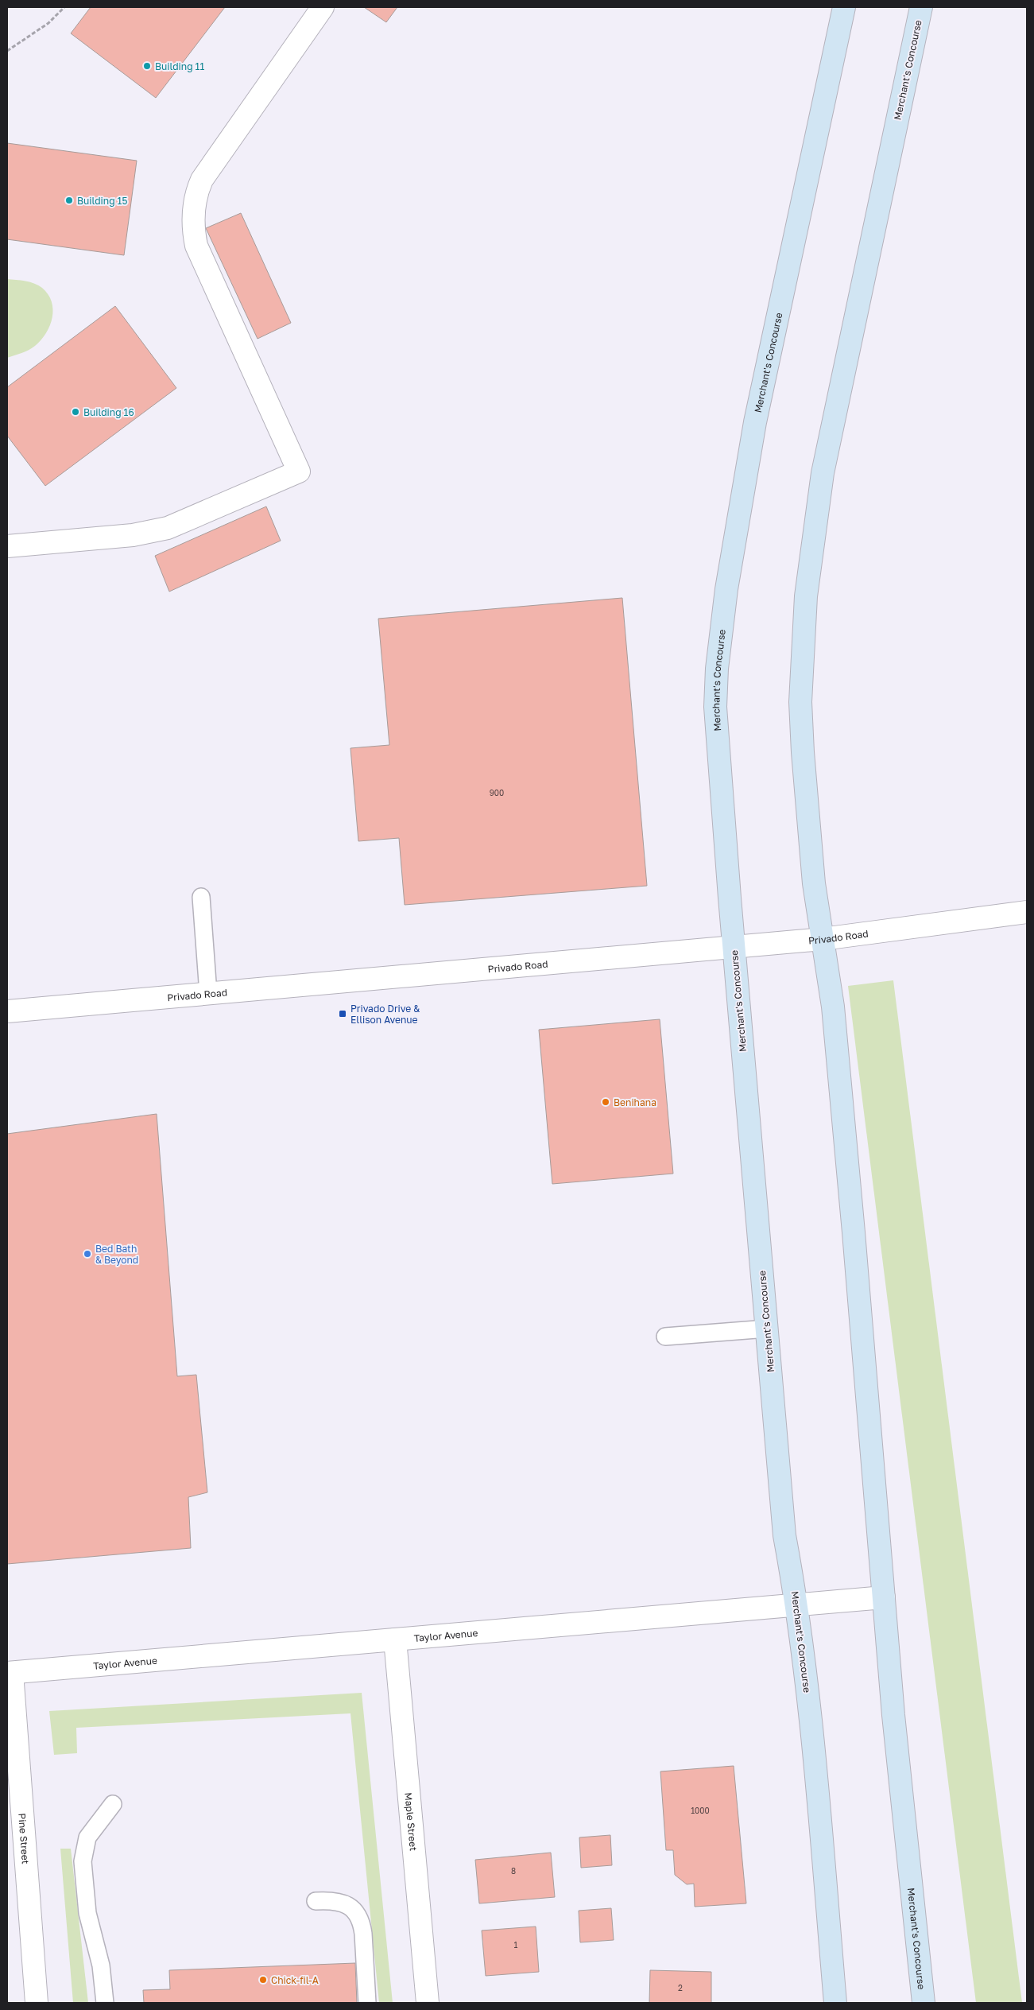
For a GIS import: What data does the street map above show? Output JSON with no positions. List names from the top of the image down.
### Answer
{
  "streets": {
    "street": [
      "Merchant's Concourse",
      "Privado Road",
      "Taylor Avenue",
      "Maple Street",
      "Pine Street"
    ]
  },
  "crossings": [
    ["Merchant's Concourse", "Privado Road"],
    ["Merchant's Concourse", "Taylor Avenue"],
    ["Taylor Avenue", "Maple Street"],
    ["Taylor Avenue", "Pine Street"]
  ],
  "places": {
    "other": [
      "Building 11",
      "Building 15",
      "Building 16",
      "Benihana",
      "Bed Bath & Beyond",
      "Chick-fil-A"
    ],
    "transit": ["Privado Drive & Ellison Avenue"]
  },
  "house_numbers": [
    "900",
    "1000",
    "8",
    "1",
    "2"
  ]
}
